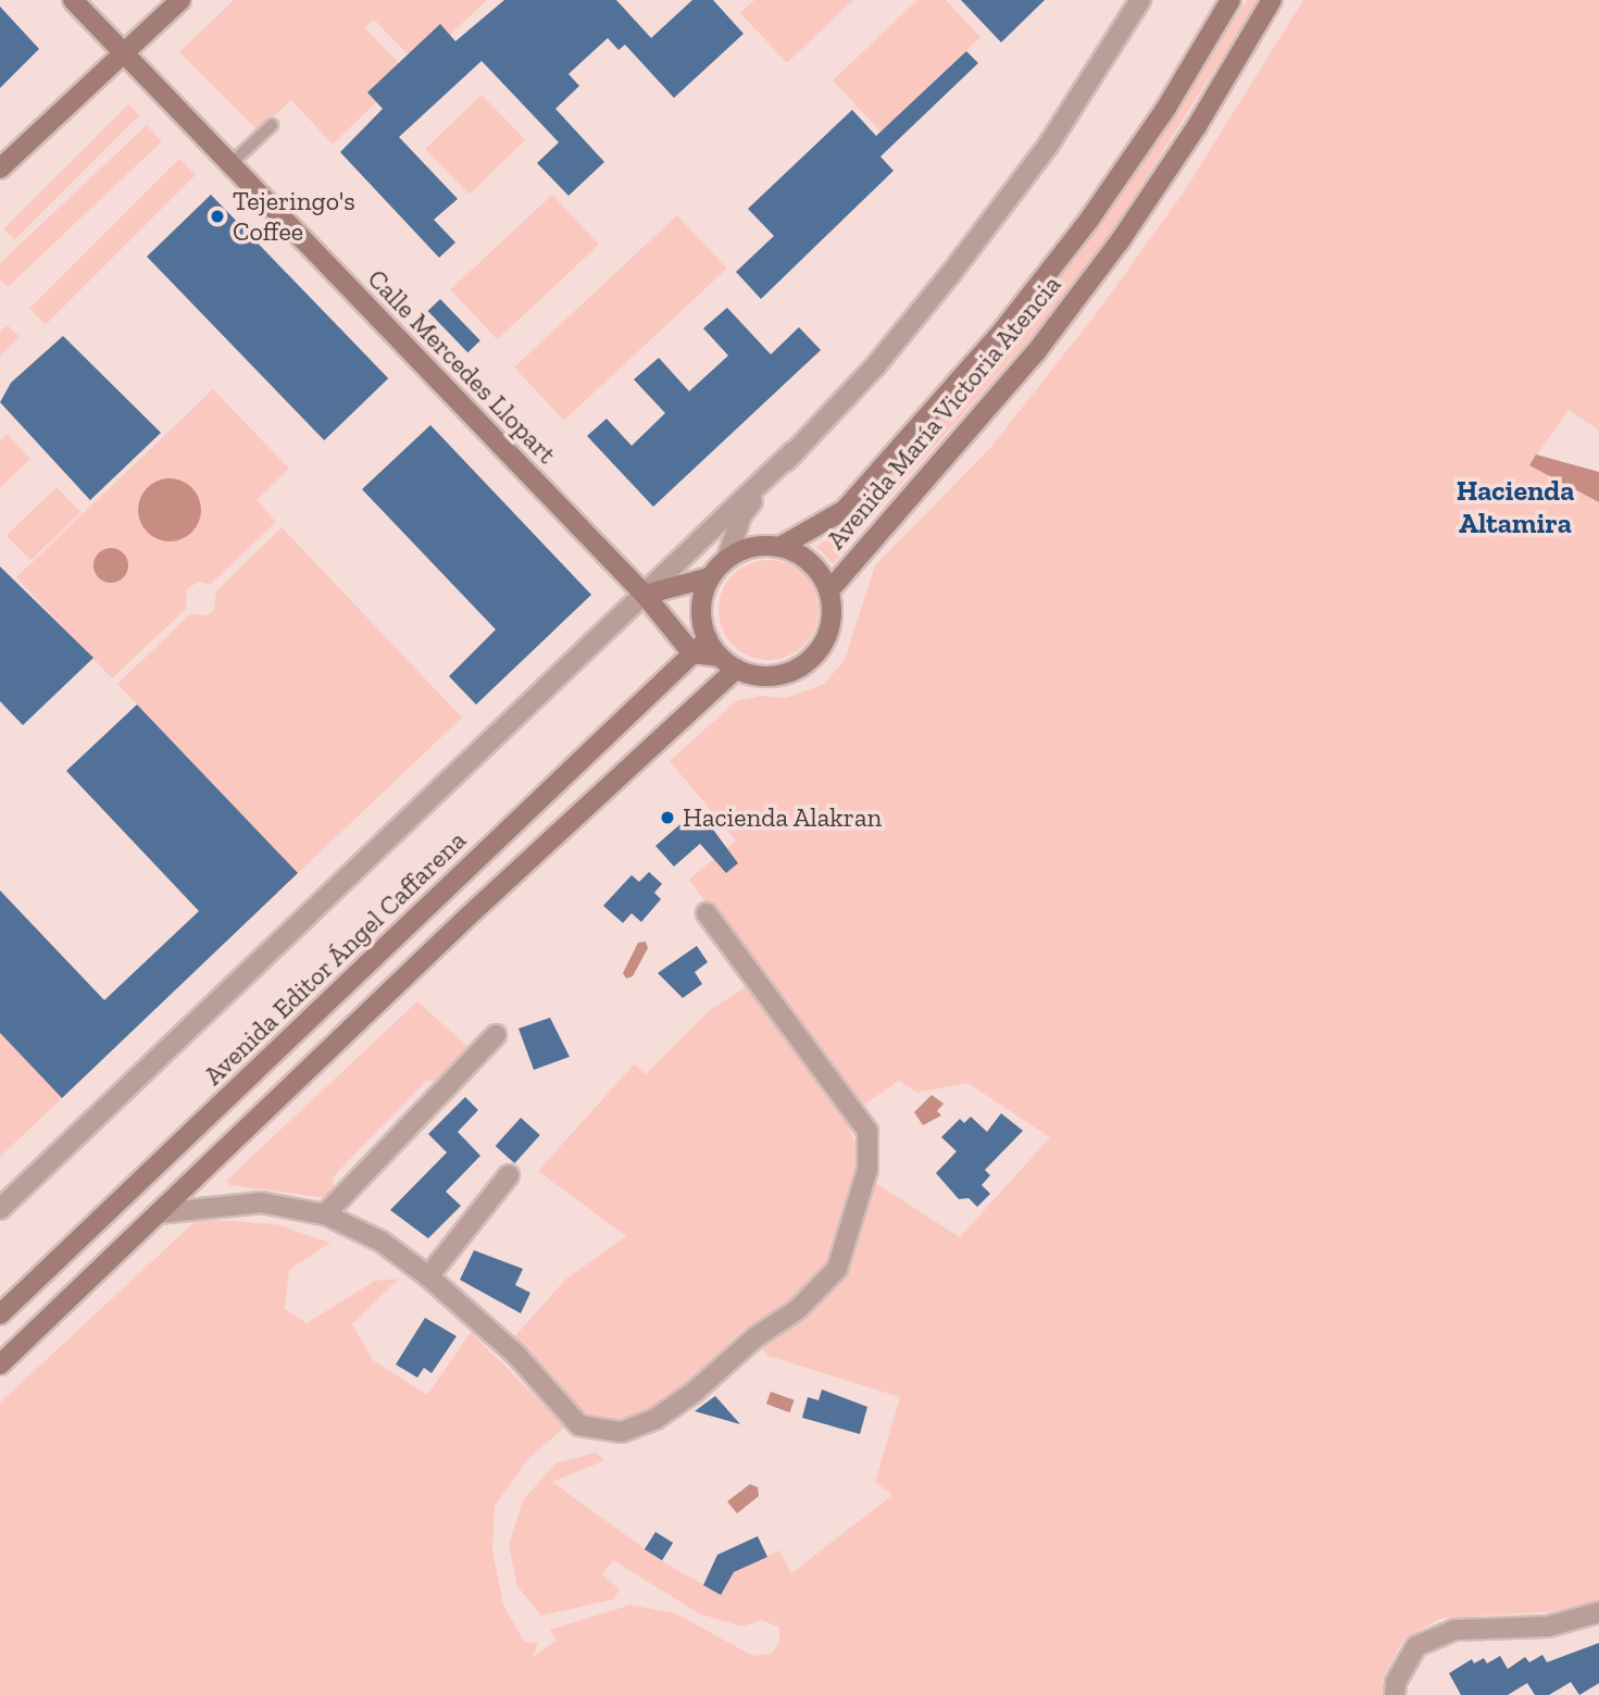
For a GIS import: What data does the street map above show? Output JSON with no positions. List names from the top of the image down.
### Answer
{
  "streets": {
    "main road": ["Calle Mercedes Llopart", "Avenida María Victoria Atencia", "Avenida Editor Ángel Caffarena"]
  },
  "crossings": [
    ["Calle Mercedes Llopart", "Avenida Editor Ángel Caffarena"],
    ["Avenida María Victoria Atencia", "Avenida Editor Ángel Caffarena"]
  ],
  "districts": ["Hacienda Altamira"],
  "places": ["Tejeringo's Coffee", "Hacienda Alakran"]
}
